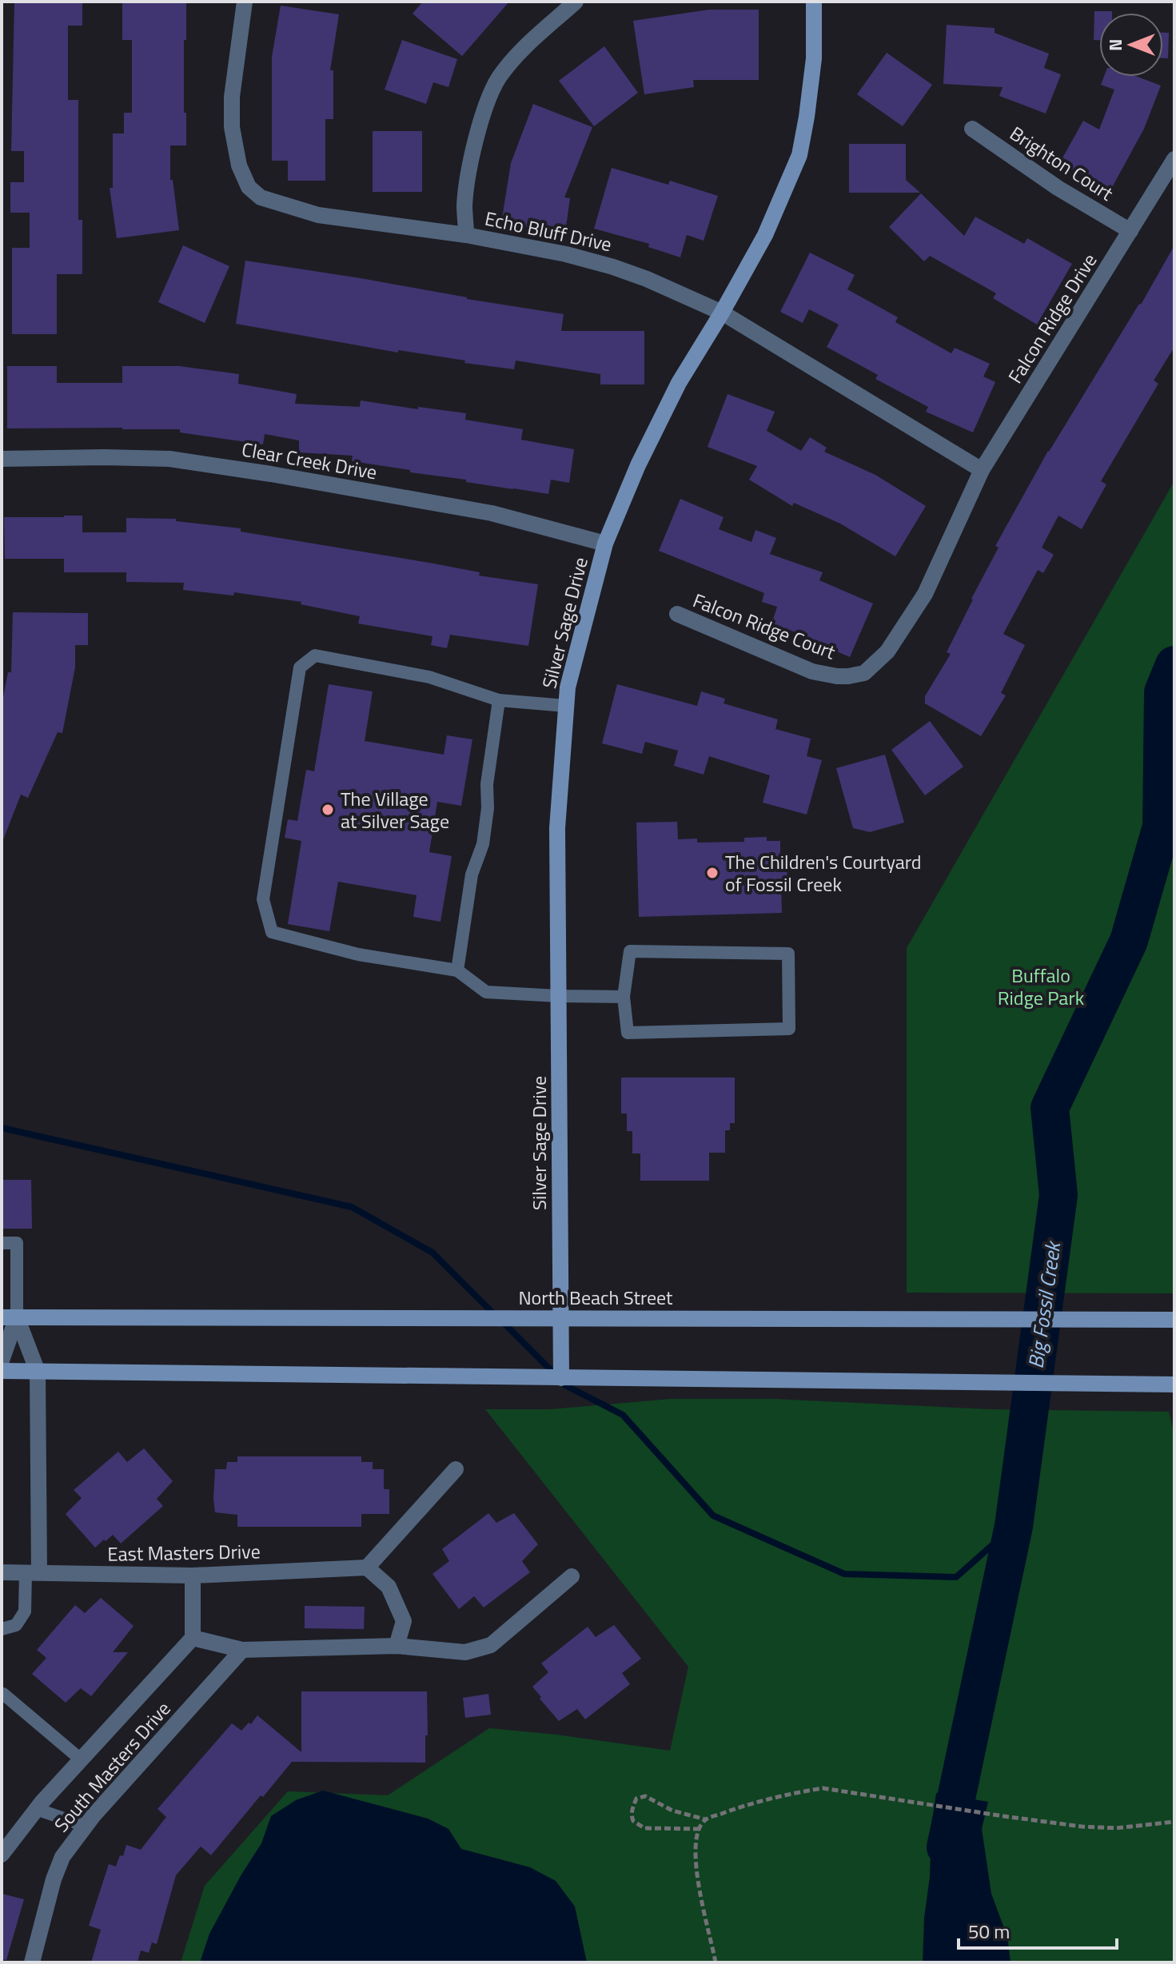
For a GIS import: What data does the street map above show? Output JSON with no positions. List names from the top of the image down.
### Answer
{
  "streets": {
    "main road": ["Silver Sage Drive", "North Beach Street"],
    "street": [
      "Brighton Court",
      "Echo Bluff Drive",
      "Falcon Ridge Drive",
      "Clear Creek Drive",
      "Falcon Ridge Court",
      "East Masters Drive",
      "South Masters Drive"
    ]
  },
  "crossings": [
    ["Brighton Court", "Falcon Ridge Drive"],
    ["Echo Bluff Drive", "Falcon Ridge Drive"],
    ["Echo Bluff Drive", "Silver Sage Drive"],
    ["Falcon Ridge Drive", "Falcon Ridge Court"],
    ["Clear Creek Drive", "Silver Sage Drive"],
    ["Silver Sage Drive", "North Beach Street"]
  ],
  "water": ["Big Fossil Creek"],
  "parks": ["Buffalo Ridge Park"],
  "places": ["The Village at Silver Sage", "The Children's Courtyard of Fossil Creek"],
  "scale_bar": "50 m",
  "north": "left"
}
